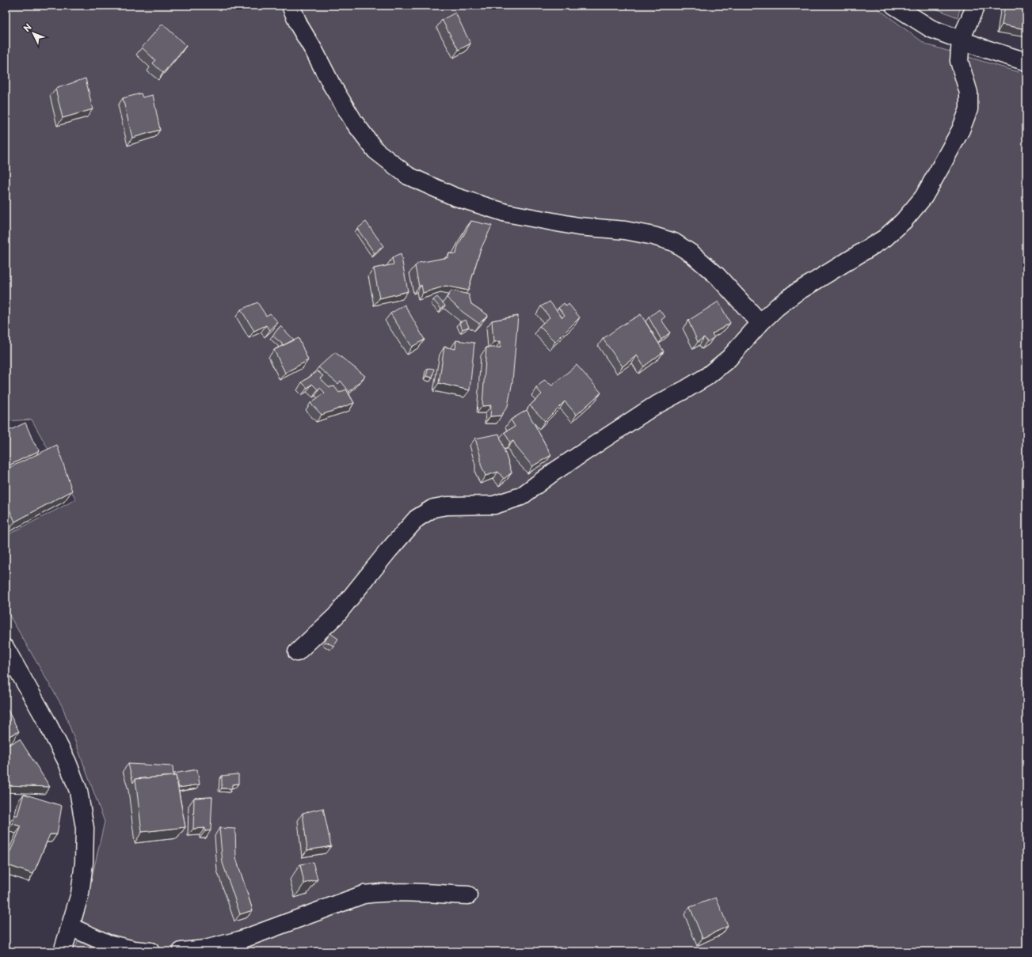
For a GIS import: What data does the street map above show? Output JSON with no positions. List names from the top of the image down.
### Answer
{
  "north": "top left"
}
